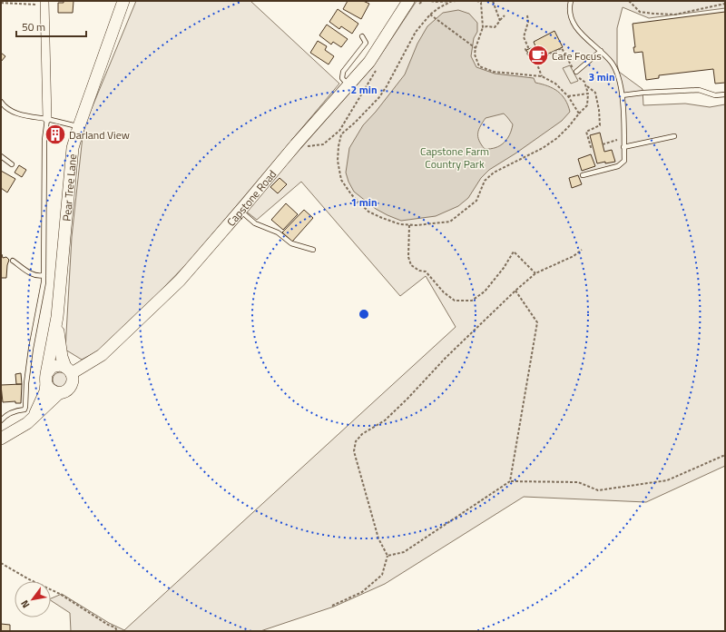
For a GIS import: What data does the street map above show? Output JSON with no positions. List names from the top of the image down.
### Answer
{
  "streets": {
    "street": ["Pear Tree Lane", "Capstone Road"]
  },
  "crossings": [
    ["Pear Tree Lane", "Capstone Road"]
  ],
  "parks": ["Capstone Farm Country Park"],
  "places": {
    "cafe": ["Cafe Focus"],
    "building": ["Darland View"]
  },
  "scale_bar": "50 m",
  "north": "bottom left",
  "rings": ["3 min", "2 min", "1 min"]
}
